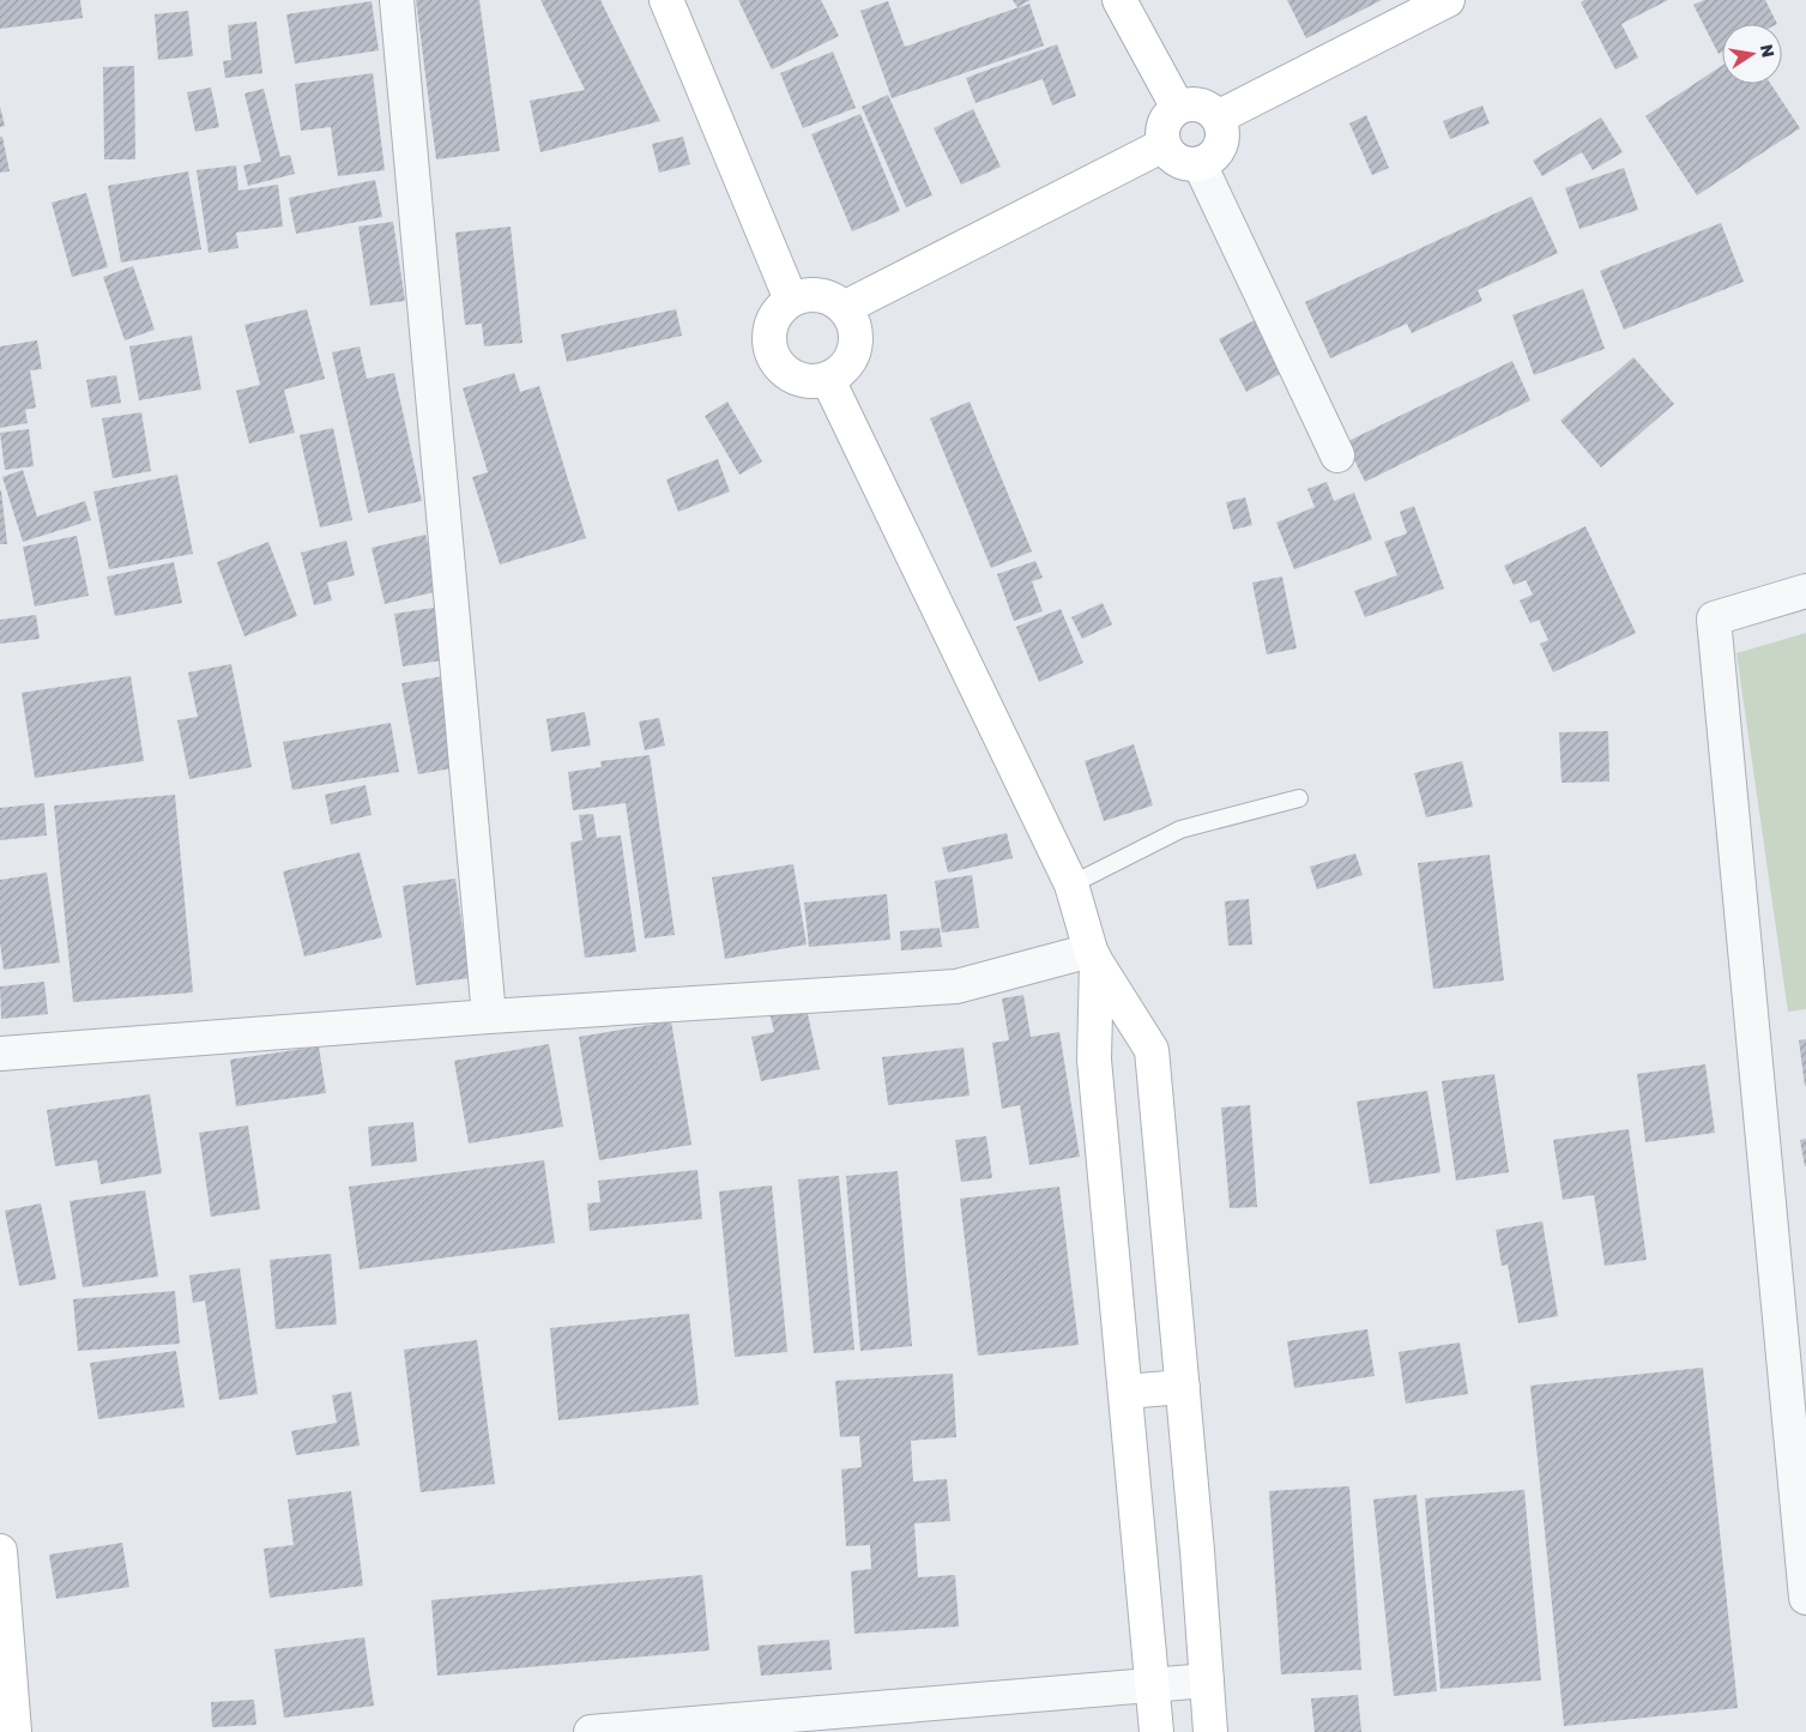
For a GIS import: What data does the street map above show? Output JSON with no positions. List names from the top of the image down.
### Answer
{
  "north": "right"
}
